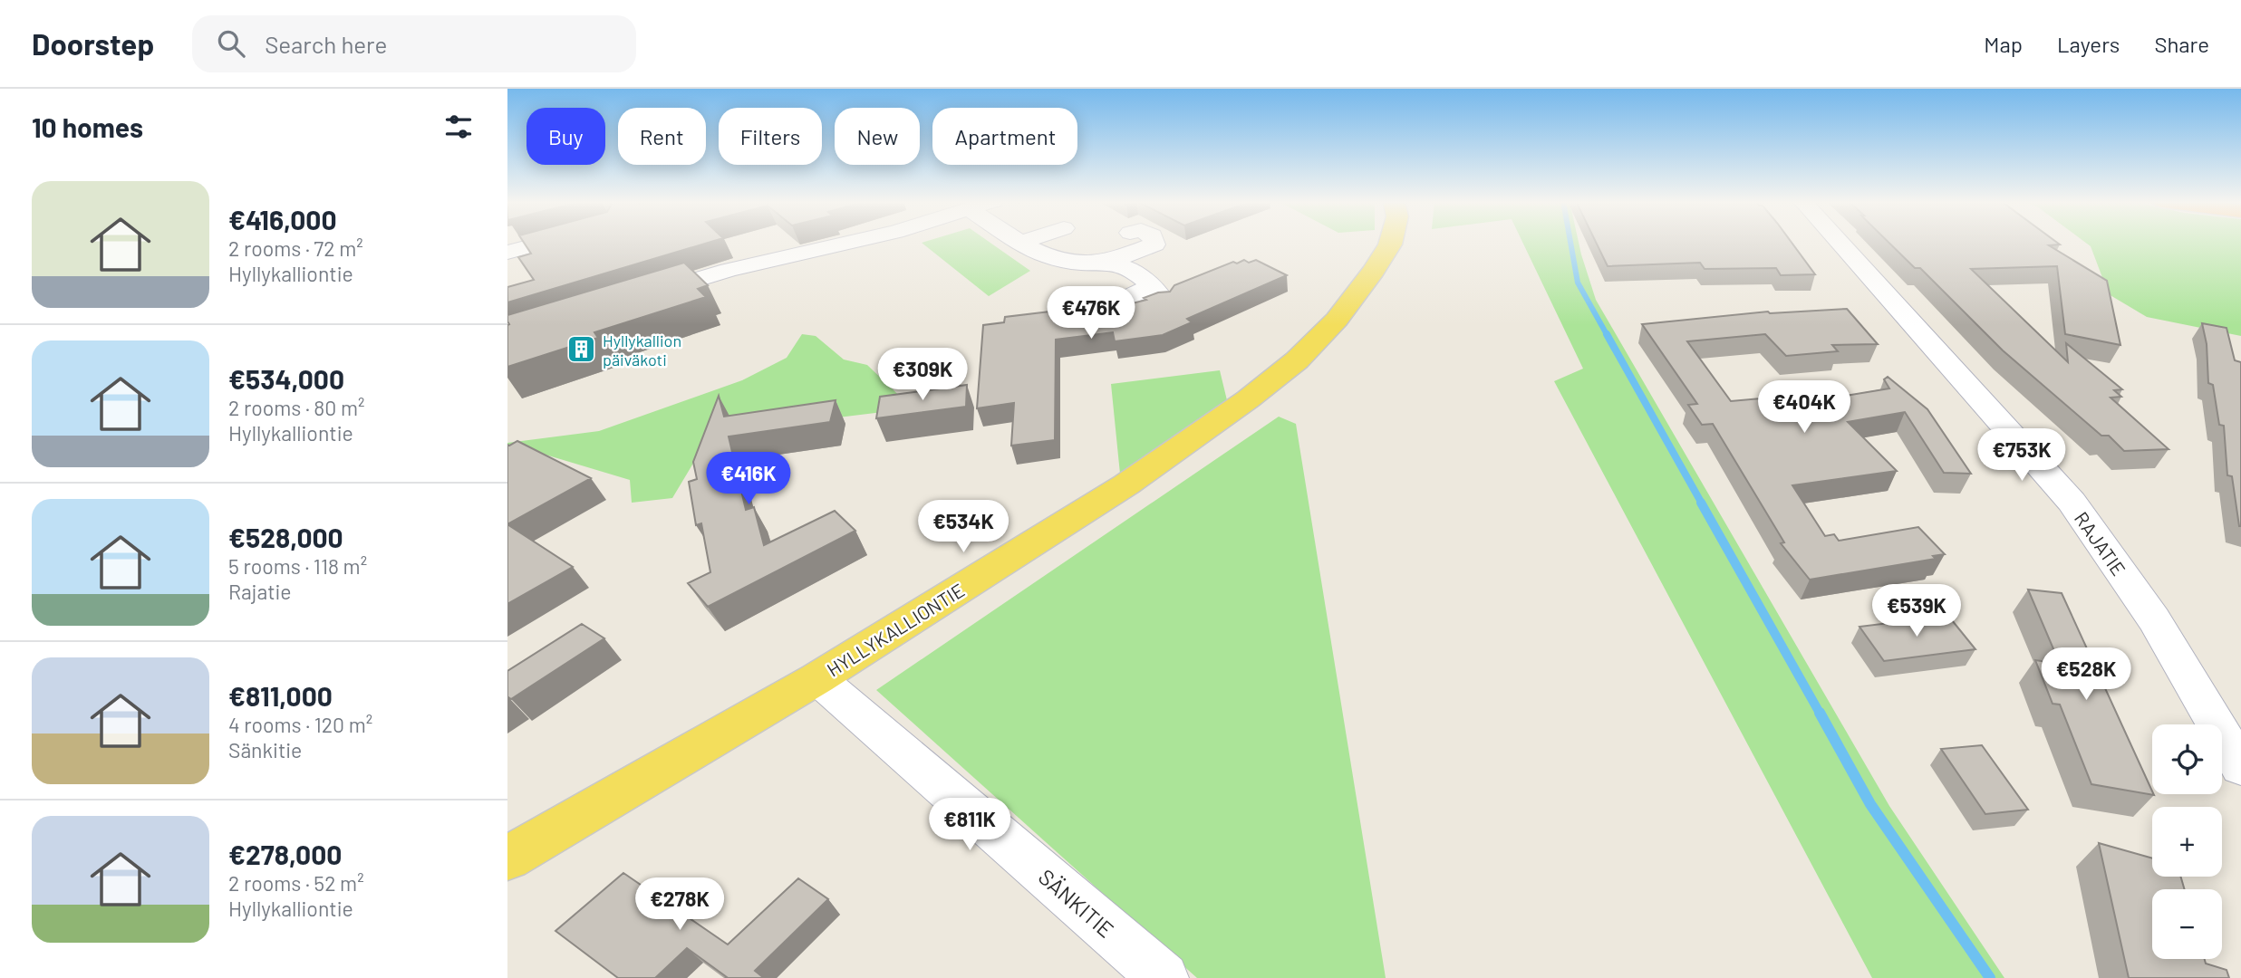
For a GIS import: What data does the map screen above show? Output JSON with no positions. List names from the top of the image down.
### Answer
{
  "streets": {
    "main road": ["HYLLYKALLIONTIE"],
    "street": ["RAJATIE", "SÄNKITIE"]
  },
  "crossings": [
    ["HYLLYKALLIONTIE", "SÄNKITIE"]
  ],
  "places": {
    "building": ["Hyllykallion päiväkoti"]
  },
  "page": {
    "header": "Doorstep",
    "search": "Search here",
    "nav": ["Map", "Layers", "Share"],
    "heading": "10 homes",
    "chip": [
      "Buy",
      "Rent",
      "Filters",
      "New",
      "Apartment"
    ],
    "list": [
      {
        "name": "€416,000",
        "note": "2 rooms · 72 m² · Hyllykalliontie"
      },
      {
        "name": "€534,000",
        "note": "2 rooms · 80 m² · Hyllykalliontie"
      },
      {
        "name": "€528,000",
        "note": "5 rooms · 118 m² · Rajatie"
      },
      {
        "name": "€811,000",
        "note": "4 rooms · 120 m² · Sänkitie"
      },
      {
        "name": "€278,000",
        "note": "2 rooms · 52 m² · Hyllykalliontie"
      }
    ],
    "price": [
      "€476K",
      "€309K",
      "€404K",
      "€753K",
      "€416K",
      "€534K",
      "€539K",
      "€528K",
      "€811K",
      "€278K"
    ],
    "map_buttons": ["+", "−"]
  }
}
